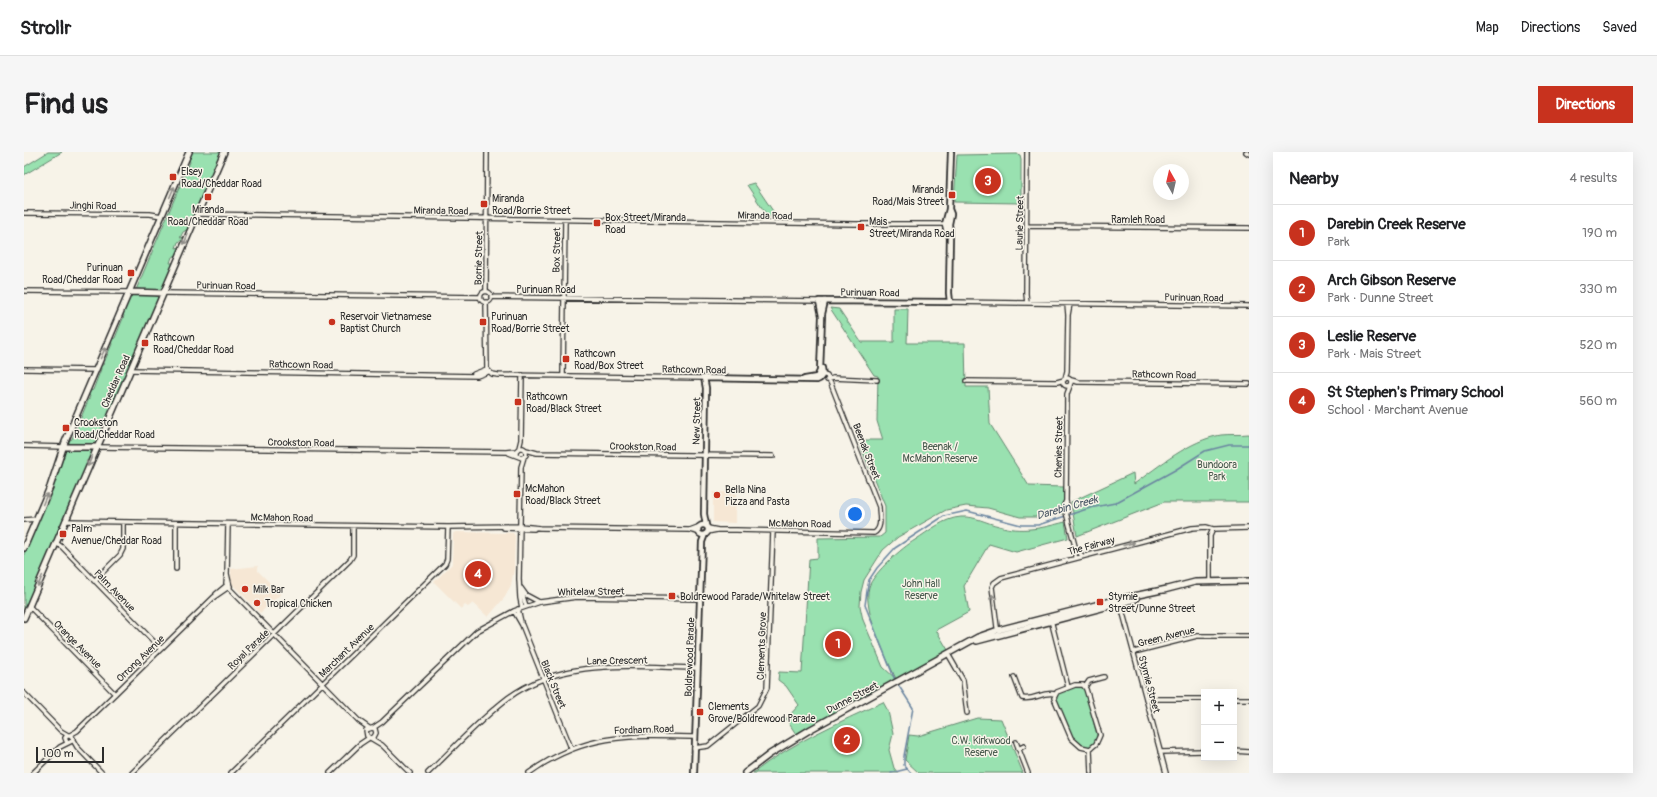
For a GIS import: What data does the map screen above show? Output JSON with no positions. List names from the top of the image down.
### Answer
{
  "streets": {
    "main road": ["Cheddar Road", "Dunne Street"],
    "street": [
      "Jinghi Road",
      "Miranda Road",
      "Ramleh Road",
      "Laurie Street",
      "Box Street",
      "Borrie Street",
      "Purinuan Road",
      "Rathcown Road",
      "New Street",
      "Crookston Road",
      "Chenies Street",
      "Beenak Street",
      "McMahon Road",
      "The Fairway",
      "Palm Avenue",
      "Whitelaw Street",
      "Green Avenue",
      "Orange Avenue",
      "Clements Grove",
      "Royal Parade",
      "Marchant Avenue",
      "Boldrewood Parade",
      "Orrong Avenue",
      "Lane Crescent",
      "Black Street",
      "Stymie Street",
      "Fordham Road"
    ]
  },
  "crossings": [
    ["Miranda Road", "Box Street"],
    ["Miranda Road", "Borrie Street"],
    ["Miranda Road", "Cheddar Road"],
    ["Ramleh Road", "Laurie Street"],
    ["Laurie Street", "Purinuan Road"],
    ["Box Street", "Purinuan Road"],
    ["Box Street", "Rathcown Road"],
    ["Borrie Street", "Purinuan Road"],
    ["Purinuan Road", "Cheddar Road"],
    ["Rathcown Road", "Cheddar Road"],
    ["Rathcown Road", "New Street"],
    ["Rathcown Road", "Chenies Street"],
    ["Cheddar Road", "Crookston Road"],
    ["Cheddar Road", "McMahon Road"],
    ["Cheddar Road", "Palm Avenue"],
    ["Cheddar Road", "Orange Avenue"],
    ["New Street", "Crookston Road"],
    ["New Street", "Boldrewood Parade"],
    ["Crookston Road", "Boldrewood Parade"],
    ["Crookston Road", "Black Street"],
    ["Chenies Street", "The Fairway"],
    ["Beenak Street", "McMahon Road"],
    ["McMahon Road", "Clements Grove"],
    ["McMahon Road", "Royal Parade"],
    ["McMahon Road", "Marchant Avenue"],
    ["McMahon Road", "Boldrewood Parade"],
    ["McMahon Road", "Black Street"],
    ["The Fairway", "Dunne Street"],
    ["Palm Avenue", "Orrong Avenue"],
    ["Whitelaw Street", "Boldrewood Parade"],
    ["Whitelaw Street", "Black Street"],
    ["Green Avenue", "Stymie Street"],
    ["Orange Avenue", "Orrong Avenue"],
    ["Clements Grove", "Boldrewood Parade"],
    ["Boldrewood Parade", "Lane Crescent"],
    ["Boldrewood Parade", "Fordham Road"],
    ["Lane Crescent", "Black Street"],
    ["Black Street", "Fordham Road"],
    ["Stymie Street", "Dunne Street"]
  ],
  "one_way": ["The Fairway"],
  "water": ["Darebin Creek"],
  "parks": [
    "Beenak / McMahon Reserve",
    "Bundoora Park",
    "John Hall Reserve",
    "C.W. Kirkwood Reserve"
  ],
  "places": {
    "transit": [
      "Elsey Road/Cheddar Road",
      "Miranda Road/Mais Street",
      "Miranda Road/Cheddar Road",
      "Miranda Road/Borrie Street",
      "Box Street/Miranda Road",
      "Mais Street/Miranda Road",
      "Purinuan Road/Cheddar Road",
      "Purinuan Road/Borrie Street",
      "Rathcown Road/Cheddar Road",
      "Rathcown Road/Box Street",
      "Rathcown Road/Black Street",
      "Crookston Road/Cheddar Road",
      "McMahon Road/Black Street",
      "Palm Avenue/Cheddar Road",
      "Boldrewood Parade/Whitelaw Street",
      "Stymie Street/Dunne Street",
      "Clements Grove/Boldrewood Parade"
    ],
    "other": [
      "Reservoir Vietnamese Baptist Church",
      "Bella Nina Pizza and Pasta",
      "Milk Bar",
      "Tropical Chicken"
    ]
  },
  "scale_bar": "100 m",
  "north": "top",
  "page": {
    "header": "Strollr",
    "nav": ["Map", "Directions", "Saved"],
    "buttons": "Directions",
    "title": "Find us",
    "heading": ["Nearby", "4 results"],
    "pins": [
      "3",
      "4",
      "1",
      "2"
    ],
    "list": [
      {
        "mark": "1",
        "name": "Darebin Creek Reserve",
        "note": "Park",
        "value": "190 m"
      },
      {
        "mark": "2",
        "name": "Arch Gibson Reserve",
        "note": "Park · Dunne Street",
        "value": "330 m"
      },
      {
        "mark": "3",
        "name": "Leslie Reserve",
        "note": "Park · Mais Street",
        "value": "520 m"
      },
      {
        "mark": "4",
        "name": "St Stephen's Primary School",
        "note": "School · Marchant Avenue",
        "value": "560 m"
      }
    ],
    "map_buttons": ["+", "−"],
    "scale": "100 m"
  }
}
